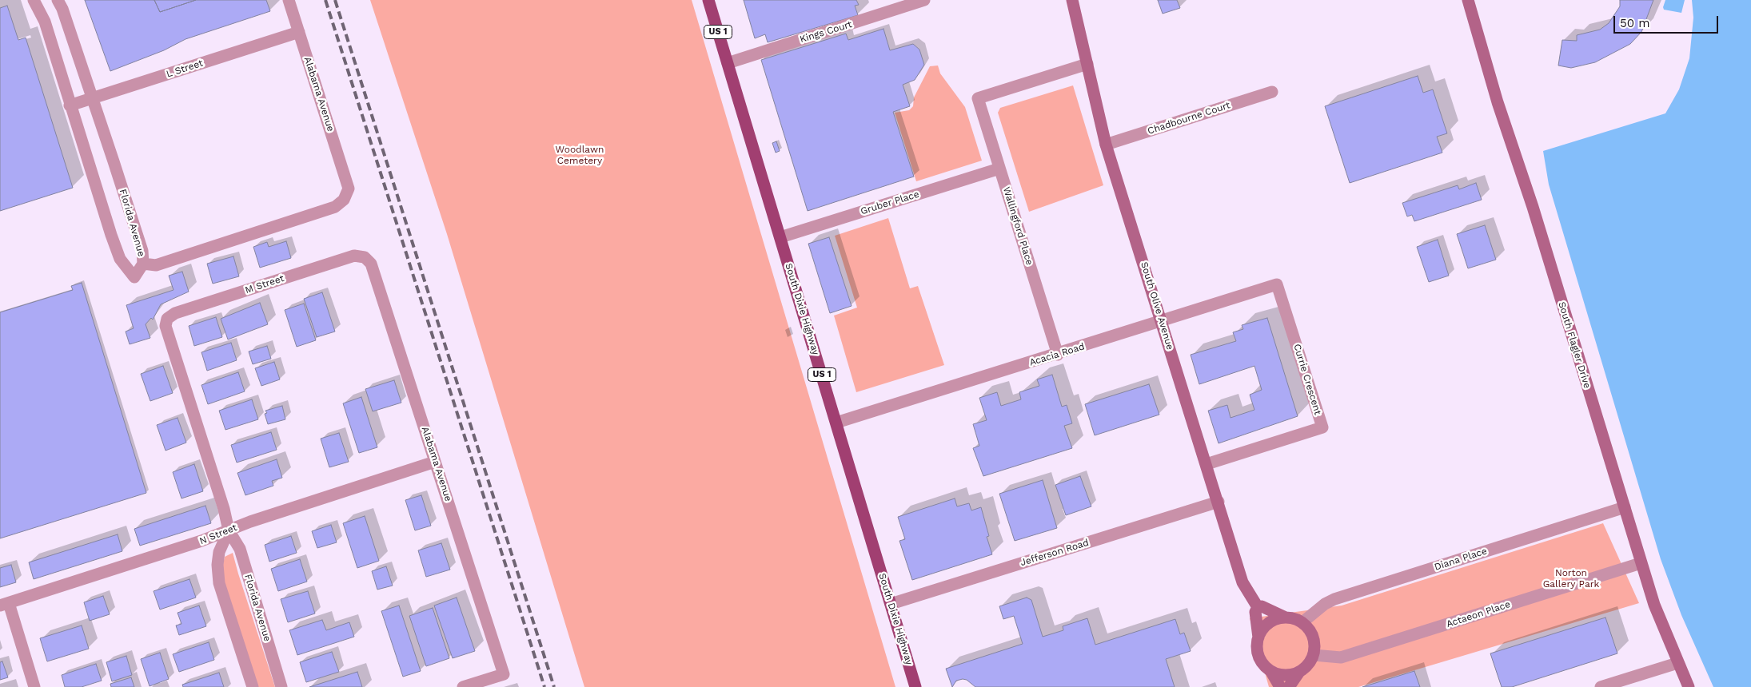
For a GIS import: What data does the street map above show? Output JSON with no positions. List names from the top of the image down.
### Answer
{
  "streets": {
    "main road": ["US 1", "South Dixie Highway"],
    "street": [
      "Kings Court",
      "L Street",
      "Alabama Avenue",
      "Chadbourne Court",
      "Gruber Place",
      "Florida Avenue",
      "Wallingford Place",
      "M Street",
      "South Olive Avenue",
      "South Flagler Drive",
      "Acacia Road",
      "Currie Crescent",
      "N Street",
      "Jefferson Road",
      "Diana Place",
      "Actaeon Place"
    ]
  },
  "crossings": [
    ["Kings Court", "South Dixie Highway"],
    ["L Street", "Alabama Avenue"],
    ["L Street", "Florida Avenue"],
    ["Alabama Avenue", "Florida Avenue"],
    ["Alabama Avenue", "M Street"],
    ["Alabama Avenue", "N Street"],
    ["Chadbourne Court", "South Olive Avenue"],
    ["Gruber Place", "Wallingford Place"],
    ["Gruber Place", "South Dixie Highway"],
    ["Florida Avenue", "M Street"],
    ["Florida Avenue", "N Street"],
    ["Wallingford Place", "South Olive Avenue"],
    ["Wallingford Place", "Acacia Road"],
    ["South Olive Avenue", "Acacia Road"],
    ["South Olive Avenue", "Currie Crescent"],
    ["South Olive Avenue", "Jefferson Road"],
    ["South Dixie Highway", "Acacia Road"],
    ["South Dixie Highway", "Jefferson Road"],
    ["South Flagler Drive", "Diana Place"],
    ["South Flagler Drive", "Actaeon Place"],
    ["Acacia Road", "Currie Crescent"],
    ["Diana Place", "Actaeon Place"]
  ],
  "parks": ["Woodlawn Cemetery", "Norton Gallery Park"],
  "scale_bar": "50 m"
}
